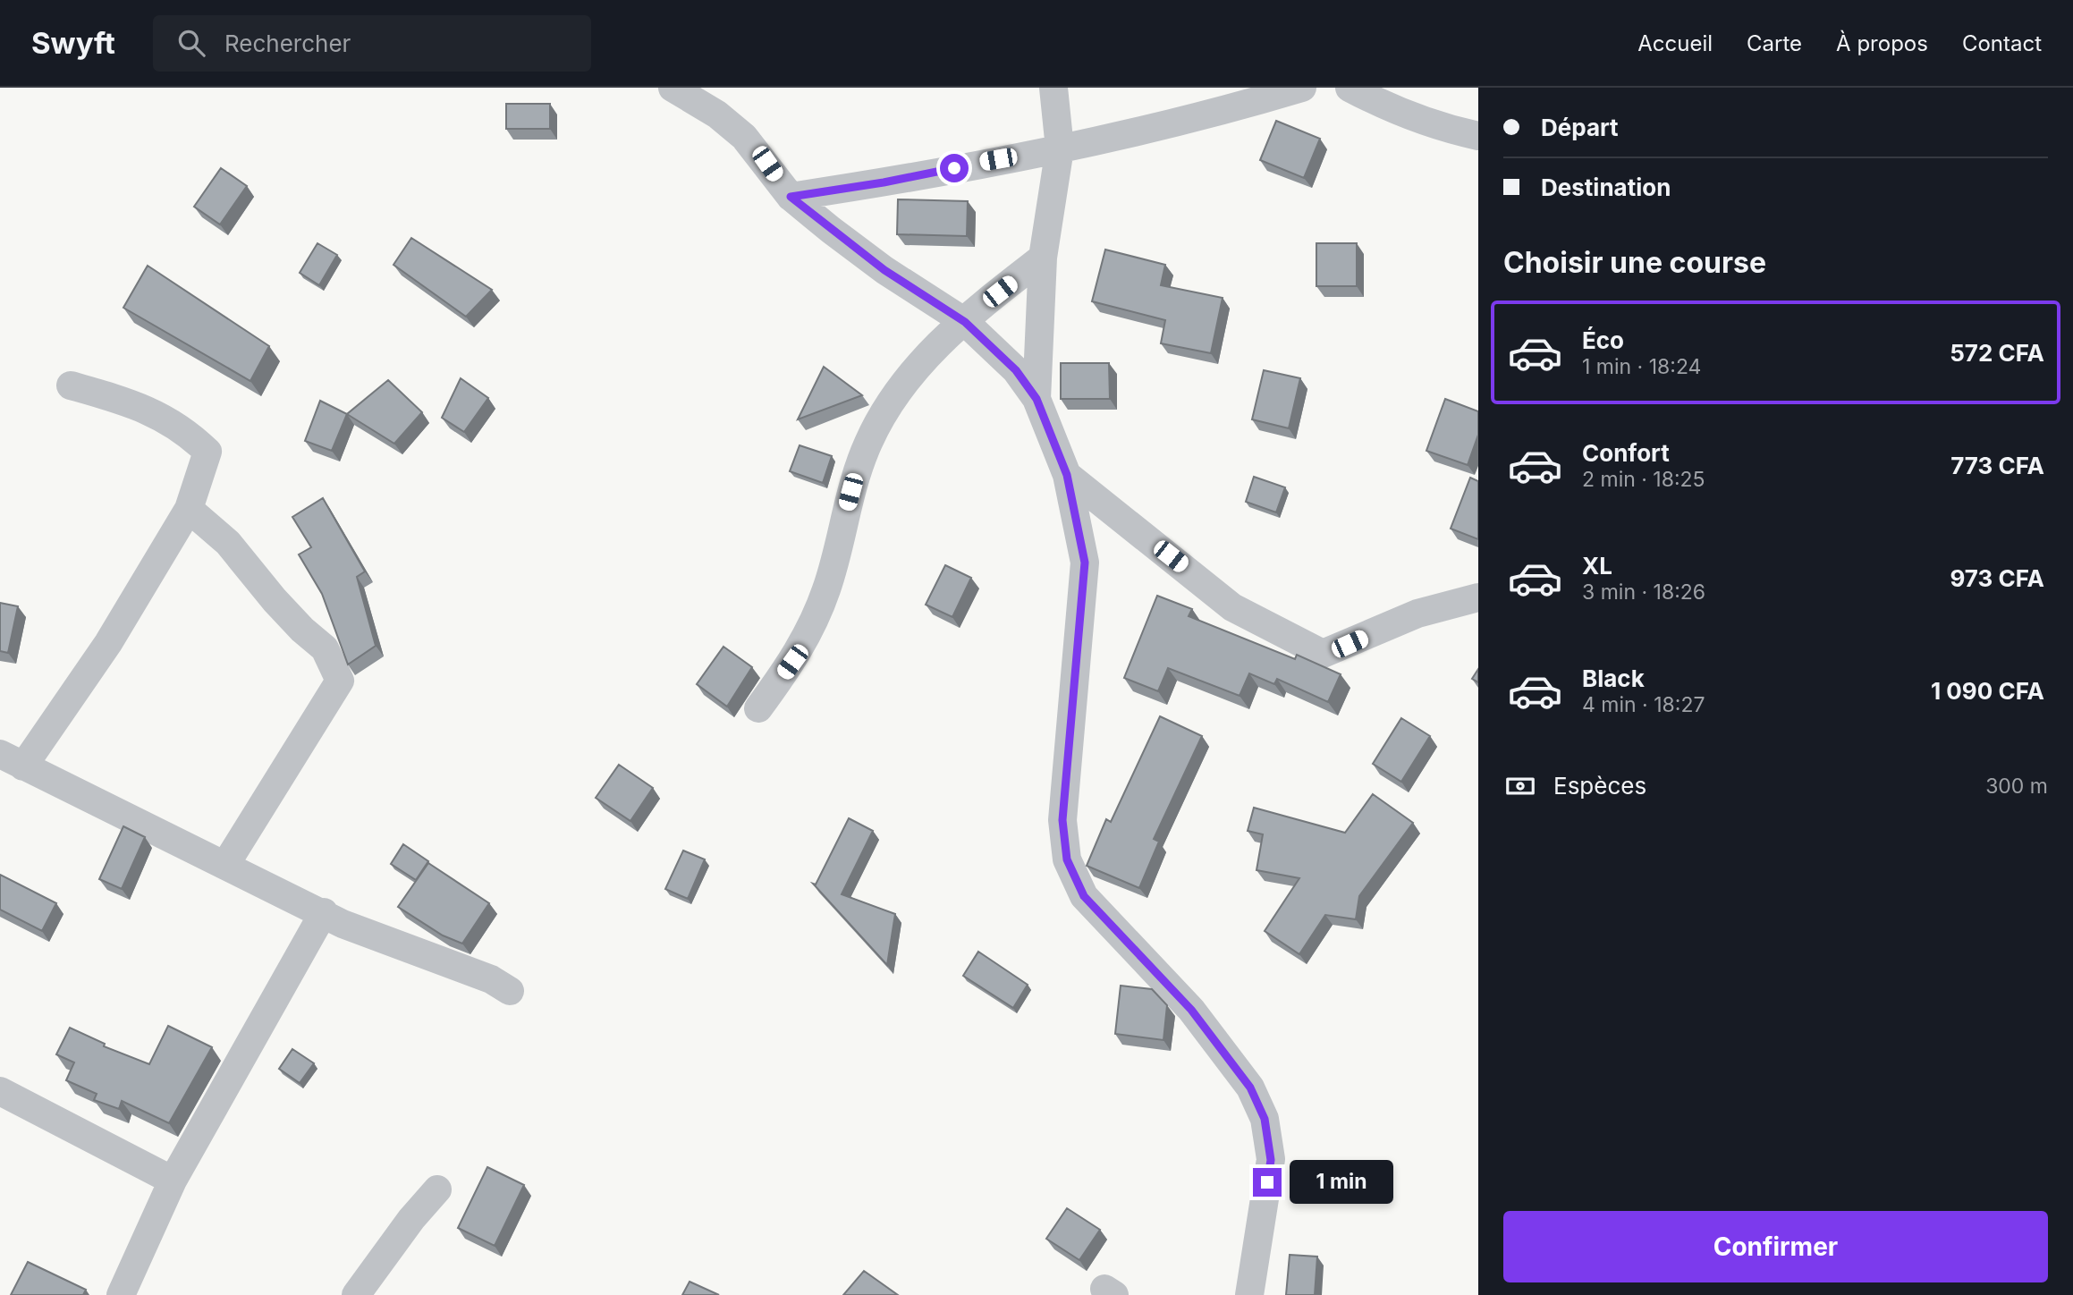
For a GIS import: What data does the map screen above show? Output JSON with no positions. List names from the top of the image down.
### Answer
{
  "page": {
    "header": "Swyft",
    "search": "Rechercher",
    "nav": [
      "Accueil",
      "Carte",
      "À propos",
      "Contact"
    ],
    "banner": ["Départ", "Destination"],
    "heading": "Choisir une course",
    "list": [
      {
        "name": "Éco",
        "note": "1 min · 18:24",
        "value": "572 CFA"
      },
      {
        "name": "Confort",
        "note": "2 min · 18:25",
        "value": "773 CFA"
      },
      {
        "name": "XL",
        "note": "3 min · 18:26",
        "value": "973 CFA"
      },
      {
        "name": "Black",
        "note": "4 min · 18:27",
        "value": "1 090 CFA"
      }
    ],
    "pay": ["Espèces", "300 m"],
    "bubble": "1 min",
    "buttons": "Confirmer"
  }
}
